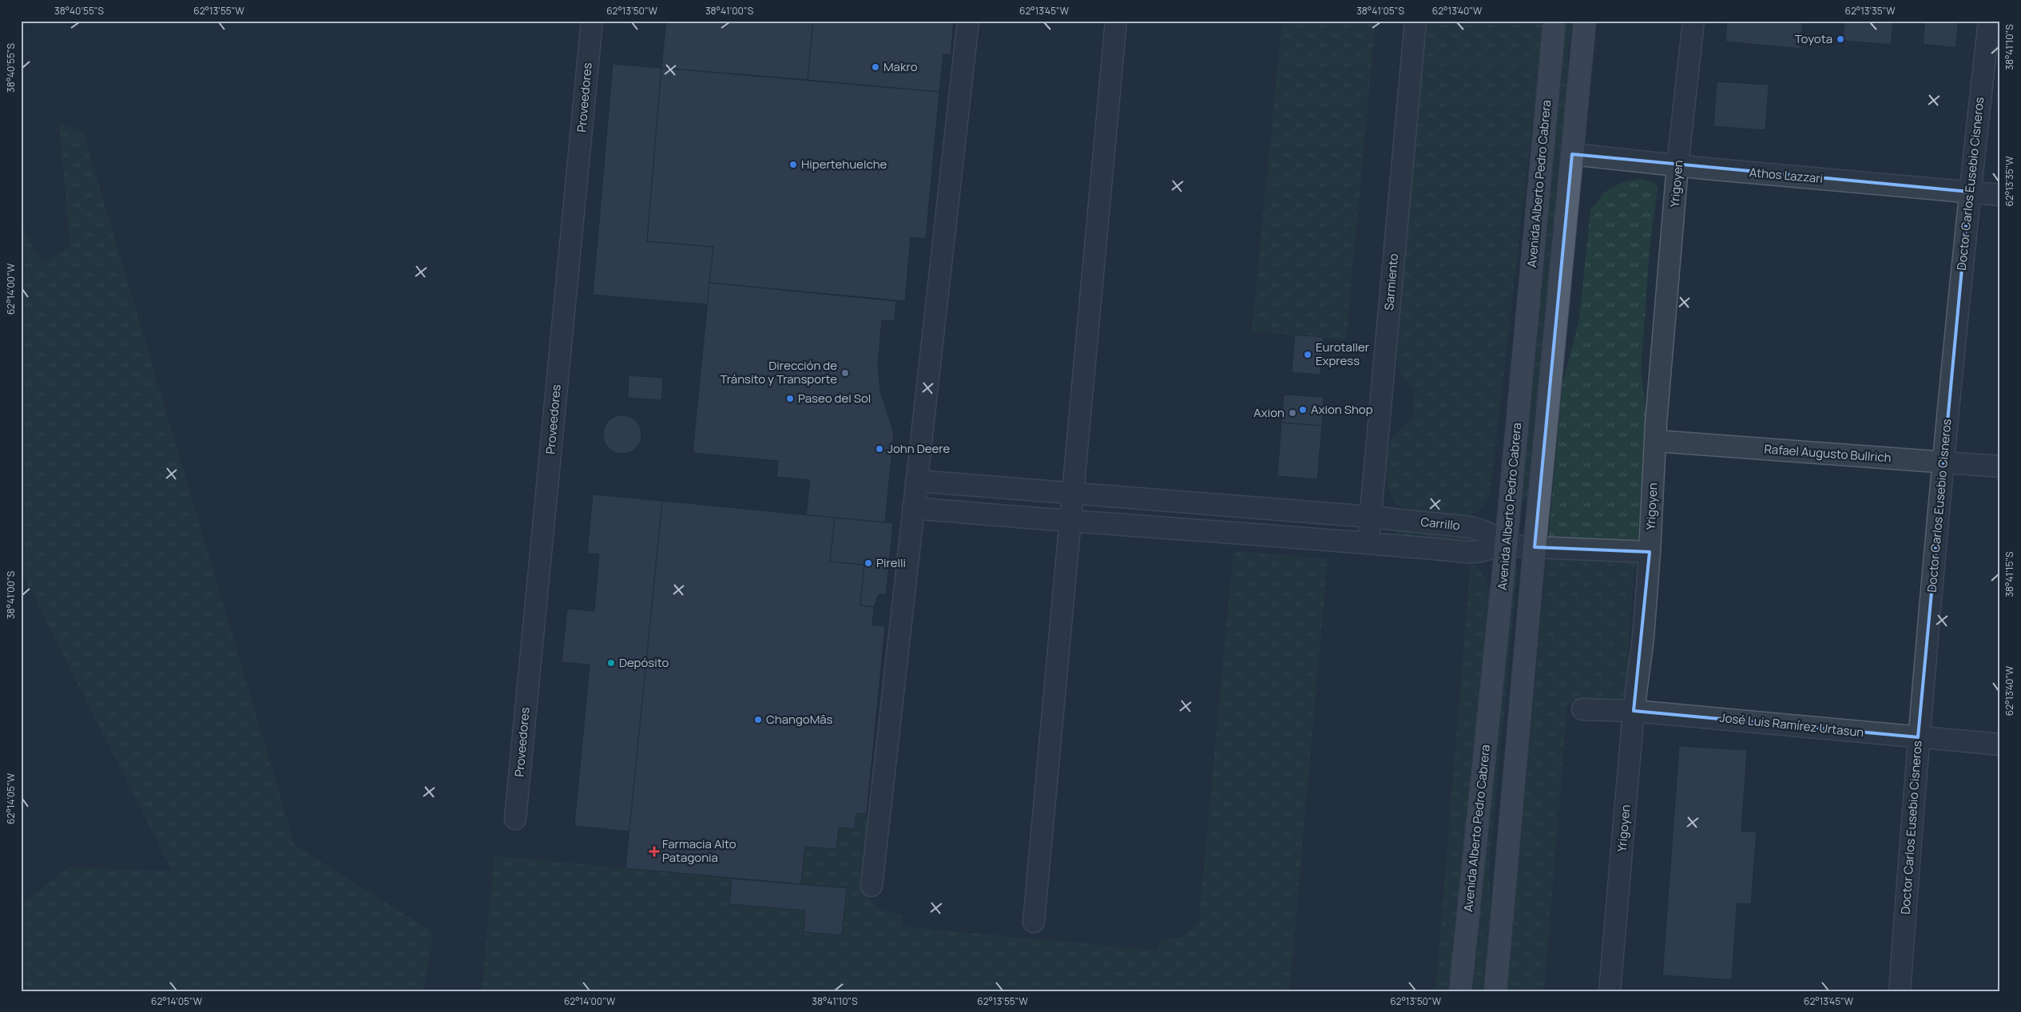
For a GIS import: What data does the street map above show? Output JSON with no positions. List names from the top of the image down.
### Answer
{
  "streets": {
    "main road": ["Avenida Alberto Pedro Cabrera"],
    "street": [
      "Proveedores",
      "Athos Lazzari",
      "Yrigoyen",
      "Doctor Carlos Eusebio Cisneros",
      "Sarmiento",
      "Rafael Augusto Bullrich",
      "Carrillo",
      "José Luis Ramírez Urtasun"
    ]
  },
  "crossings": [
    ["Athos Lazzari", "Yrigoyen"],
    ["Athos Lazzari", "Doctor Carlos Eusebio Cisneros"],
    ["Avenida Alberto Pedro Cabrera", "Carrillo"],
    ["Yrigoyen", "Rafael Augusto Bullrich"],
    ["Yrigoyen", "Carrillo"],
    ["Yrigoyen", "José Luis Ramírez Urtasun"],
    ["Doctor Carlos Eusebio Cisneros", "Rafael Augusto Bullrich"],
    ["Doctor Carlos Eusebio Cisneros", "José Luis Ramírez Urtasun"],
    ["Sarmiento", "Carrillo"]
  ],
  "places": {
    "other": [
      "Toyota",
      "Makro",
      "Hipertehuelche",
      "Eurotaller Express",
      "Dirección de Tránsito y Transporte",
      "Paseo del Sol",
      "Axion Shop",
      "Axion",
      "John Deere",
      "Pirelli",
      "Depósito",
      "ChangoMâs"
    ],
    "health": ["Farmacia Alto Patagonia"]
  },
  "coordinates": [
    "38°40'55\"S",
    "62°13'55\"W",
    "62°13'50\"W",
    "38°41'00\"S",
    "62°13'45\"W",
    "38°41'05\"S",
    "62°13'40\"W",
    "62°13'35\"W",
    "38°41'10\"S",
    "62°14'00\"W",
    "38°41'15\"S",
    "62°14'05\"W"
  ]
}
